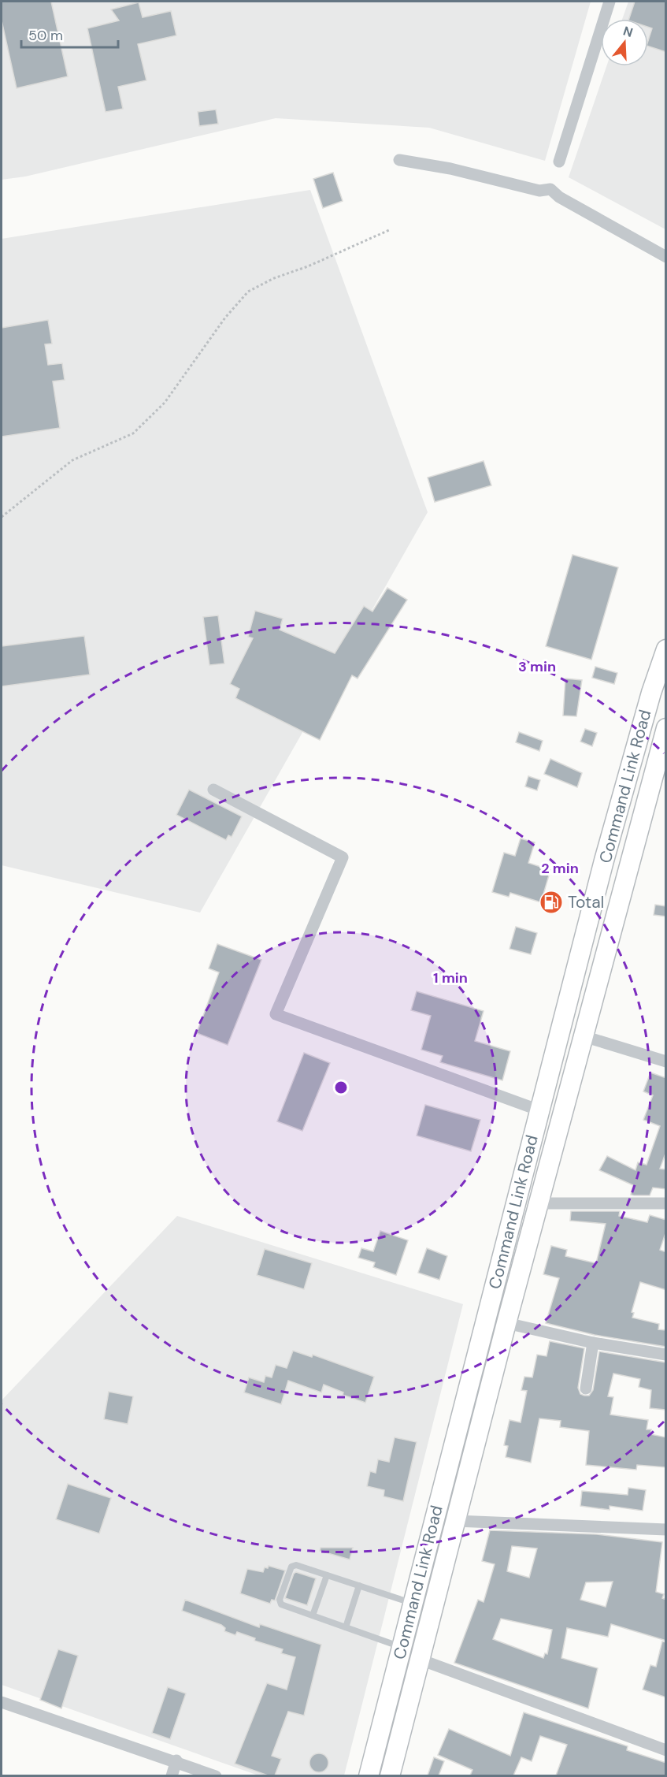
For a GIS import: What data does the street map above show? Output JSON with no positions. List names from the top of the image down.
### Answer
{
  "streets": {
    "main road": ["Command Link Road"]
  },
  "places": {
    "fuel station": ["Total"]
  },
  "scale_bar": "50 m",
  "north": "top",
  "rings": ["3 min", "2 min", "1 min"]
}
